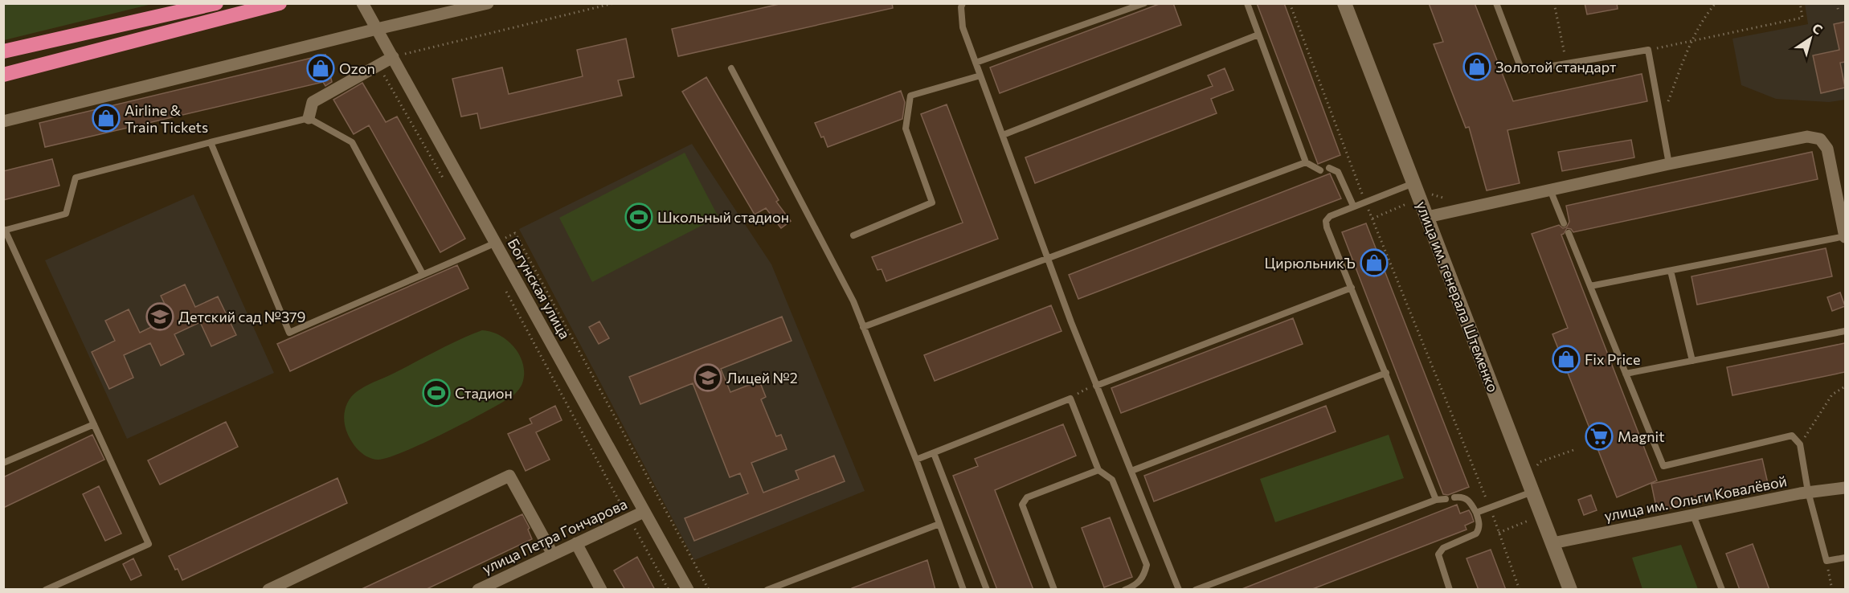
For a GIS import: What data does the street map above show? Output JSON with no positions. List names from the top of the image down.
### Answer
{
  "streets": {
    "street": [
      "Богунская улица",
      "улица им. генерала Штеменко",
      "улица им. Ольги Ковалёвой",
      "улица Петра Гончарова"
    ]
  },
  "crossings": [
    ["Богунская улица", "улица Петра Гончарова"],
    ["улица им. генерала Штеменко", "улица им. Ольги Ковалёвой"]
  ],
  "places": {
    "shop": [
      "Золотой стандарт",
      "Ozon",
      "Airline & Train Tickets",
      "ЦирюльникЪ",
      "Fix Price"
    ],
    "sports": ["Школьный стадион", "Стадион"],
    "school or university": ["Детский сад №379", "Лицей №2"],
    "supermarket": ["Magnit"]
  },
  "north": "top right"
}
